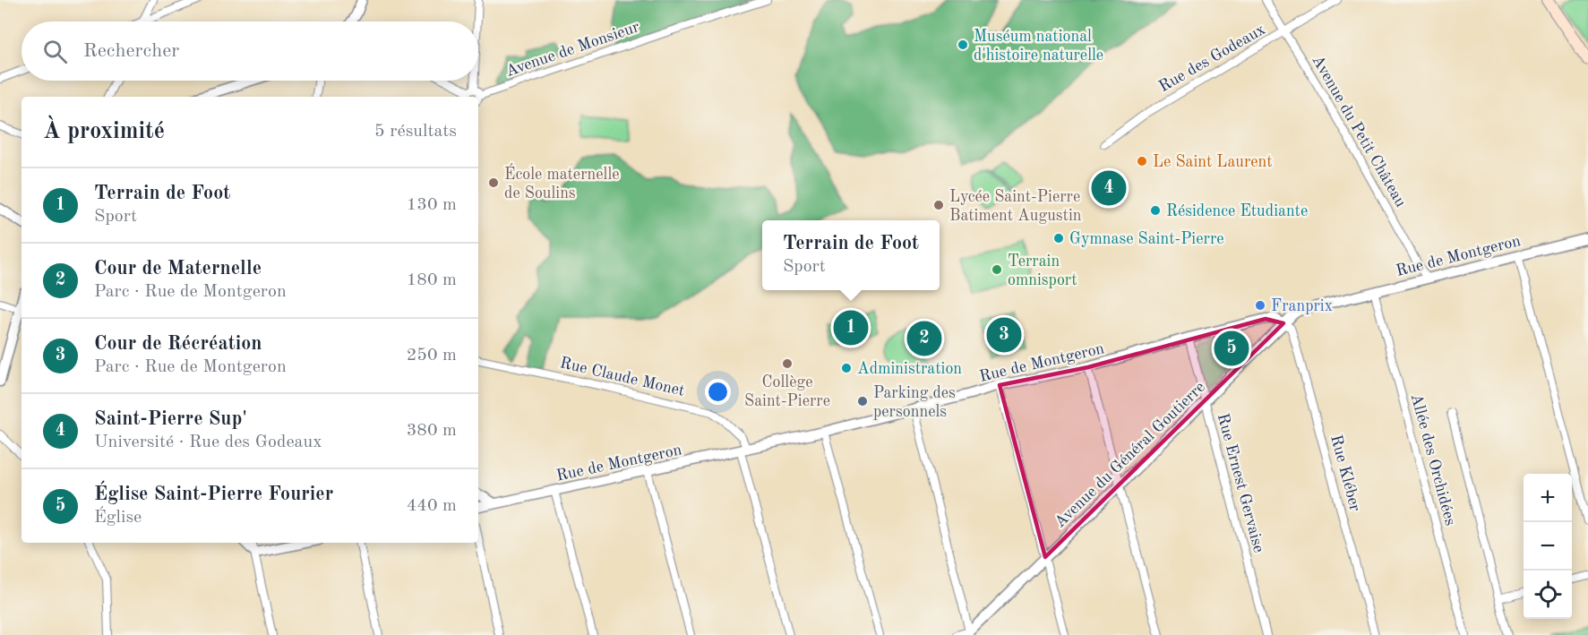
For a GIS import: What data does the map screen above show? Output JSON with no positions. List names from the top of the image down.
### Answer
{
  "streets": {
    "street": [
      "Avenue de Monsieur",
      "Rue des Godeaux",
      "Avenue du Petit Château",
      "Rue de Montgeron",
      "Rue Claude Monet",
      "Avenue du Général Goutierre",
      "Allée des Orchidées",
      "Rue Kléber",
      "Rue Ernest Gervaise"
    ]
  },
  "crossings": [
    ["Rue des Godeaux", "Avenue du Petit Château"],
    ["Avenue du Petit Château", "Rue de Montgeron"],
    ["Rue de Montgeron", "Rue Claude Monet"],
    ["Rue de Montgeron", "Avenue du Général Goutierre"],
    ["Rue de Montgeron", "Allée des Orchidées"],
    ["Rue de Montgeron", "Rue Kléber"],
    ["Rue de Montgeron", "Rue Ernest Gervaise"],
    ["Avenue du Général Goutierre", "Rue Kléber"],
    ["Avenue du Général Goutierre", "Rue Ernest Gervaise"]
  ],
  "places": [
    "Muséum national d'histoire naturelle",
    "Le Saint Laurent",
    "École maternelle de Soulins",
    "Lycée Saint-Pierre Batiment Augustin",
    "Résidence Etudiante",
    "Gymnase Saint-Pierre",
    "Terrain omnisport",
    "Franprix",
    "Collège Saint-Pierre",
    "Administration",
    "Parking des personnels"
  ],
  "page": {
    "search": "Rechercher",
    "heading": ["À proximité", "5 résultats"],
    "list": [
      {
        "mark": "1",
        "name": "Terrain de Foot",
        "note": "Sport",
        "value": "130 m"
      },
      {
        "mark": "2",
        "name": "Cour de Maternelle",
        "note": "Parc · Rue de Montgeron",
        "value": "180 m"
      },
      {
        "mark": "3",
        "name": "Cour de Récréation",
        "note": "Parc · Rue de Montgeron",
        "value": "250 m"
      },
      {
        "mark": "4",
        "name": "Saint-Pierre Sup'",
        "note": "Université · Rue des Godeaux",
        "value": "380 m"
      },
      {
        "mark": "5",
        "name": "Église Saint-Pierre Fourier",
        "note": "Église",
        "value": "440 m"
      }
    ],
    "pins": [
      "4",
      "1",
      "3",
      "2",
      "5"
    ],
    "popup": ["Terrain de Foot", "Sport"],
    "map_buttons": ["+", "−"]
  }
}
